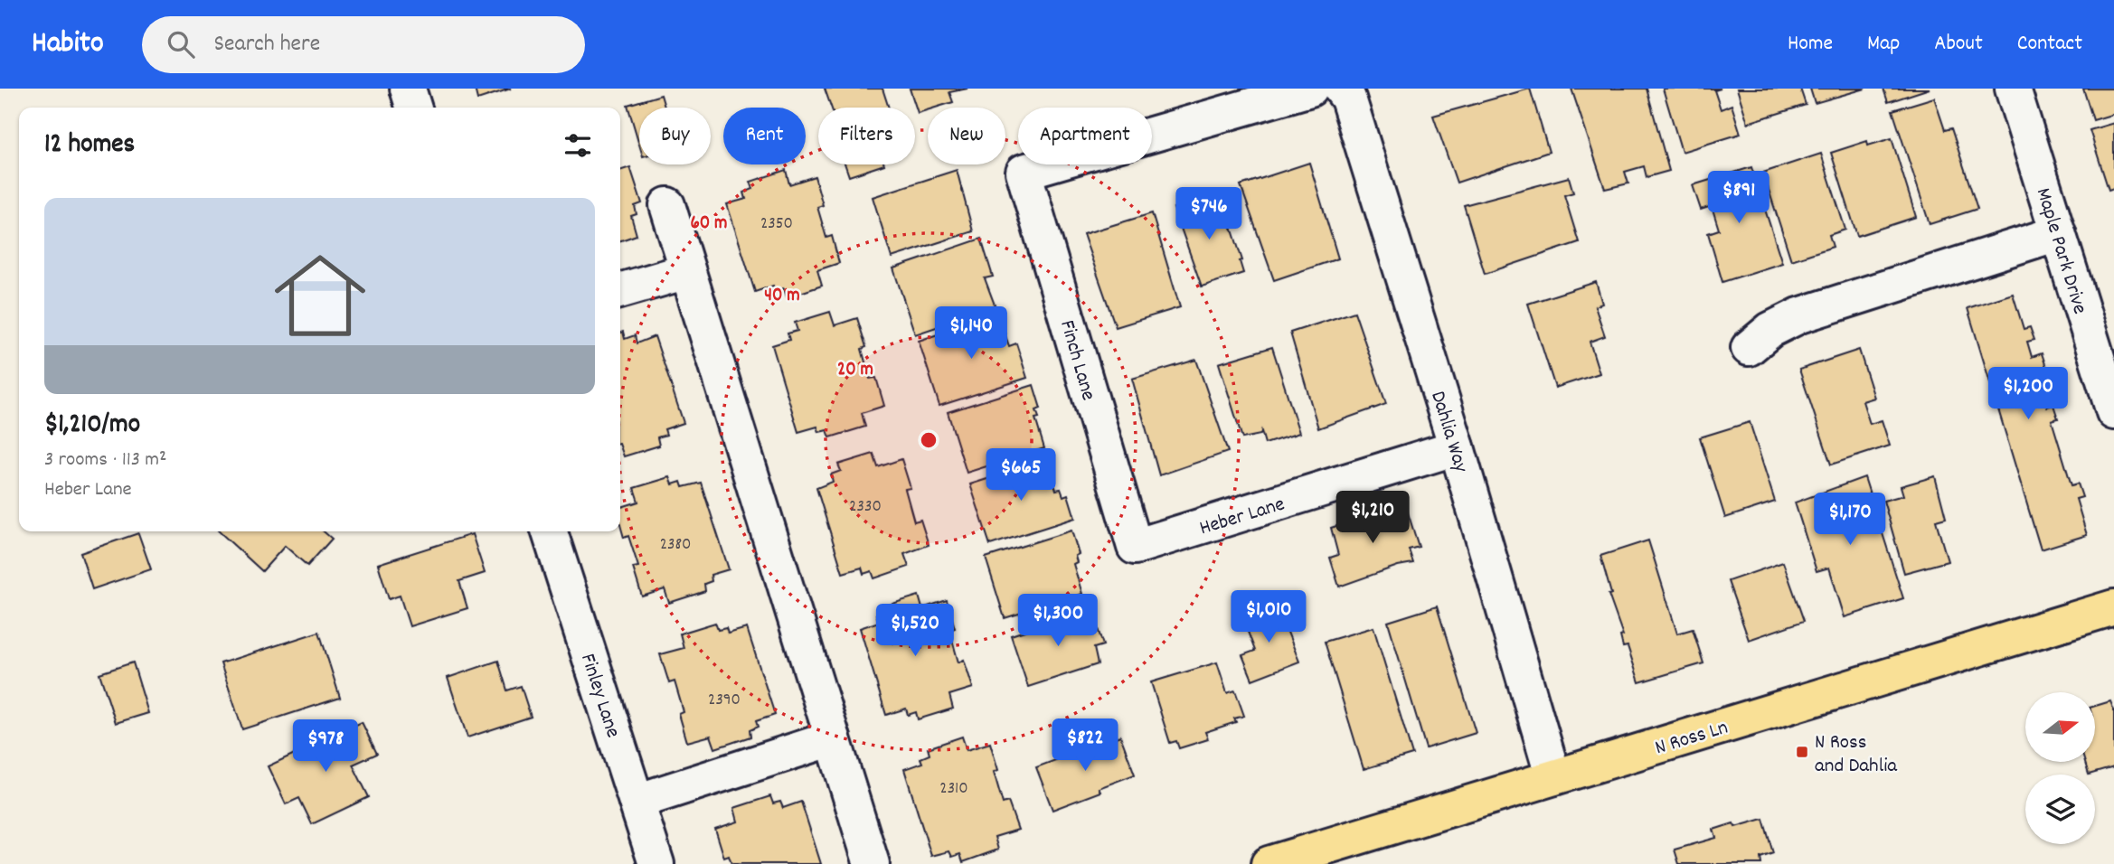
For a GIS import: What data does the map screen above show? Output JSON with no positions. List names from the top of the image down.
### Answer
{
  "streets": {
    "main road": ["N Ross Ln"],
    "street": [
      "Maple Park Drive",
      "Finch Lane",
      "Dahlia Way",
      "Heber Lane",
      "Finley Lane"
    ]
  },
  "crossings": [
    ["Finch Lane", "Heber Lane"],
    ["Dahlia Way", "Heber Lane"],
    ["Dahlia Way", "N Ross Ln"]
  ],
  "places": {
    "transit": ["N Ross and Dahlia"]
  },
  "house_numbers": [
    "2350",
    "2330",
    "2380",
    "2390",
    "2310"
  ],
  "north": "right",
  "page": {
    "header": "Habito",
    "search": "Search here",
    "nav": [
      "Home",
      "Map",
      "About",
      "Contact"
    ],
    "chip": [
      "Buy",
      "Rent",
      "Filters",
      "New",
      "Apartment"
    ],
    "heading": "12 homes",
    "price": [
      "$891",
      "$746",
      "$1,140",
      "$1,200",
      "$665",
      "$1,210",
      "$1,170",
      "$1,010",
      "$1,300",
      "$1,520",
      "$822",
      "$978"
    ],
    "list": [
      {
        "name": "$1,210/mo",
        "note": "3 rooms · 113 m² · Heber Lane"
      }
    ]
  },
  "rings": ["60 m", "40 m", "20 m"]
}
